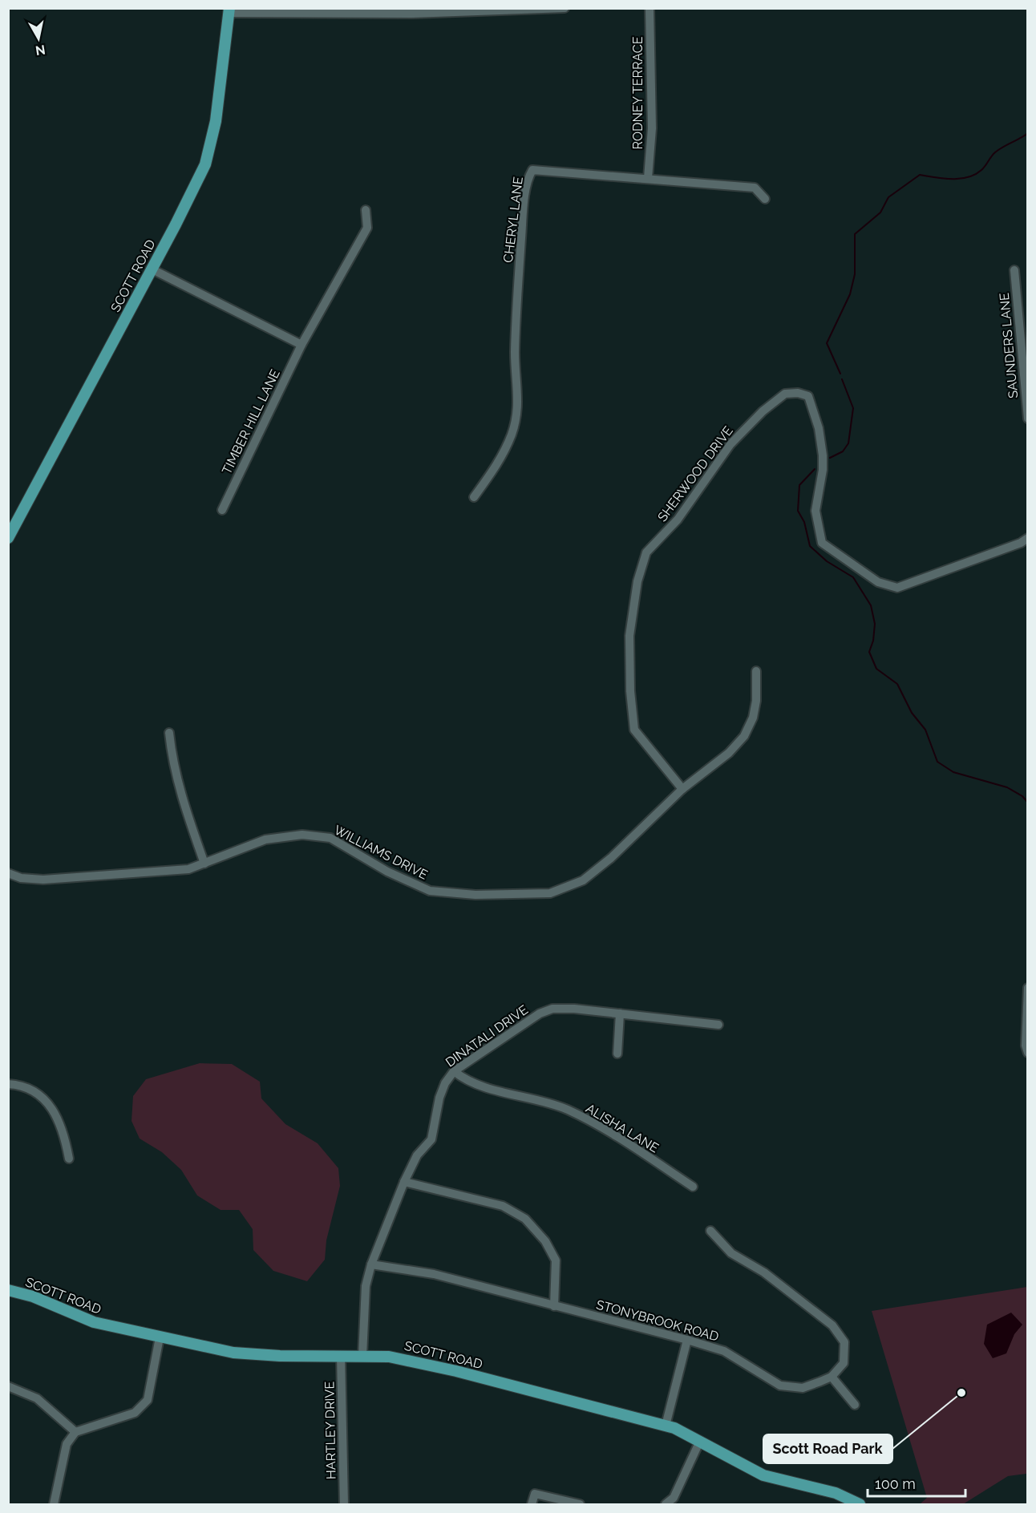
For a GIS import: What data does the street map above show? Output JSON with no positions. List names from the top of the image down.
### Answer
{
  "streets": {
    "main road": ["SCOTT ROAD"],
    "street": [
      "RODNEY TERRACE",
      "CHERYL LANE",
      "SAUNDERS LANE",
      "TIMBER HILL LANE",
      "SHERWOOD DRIVE",
      "WILLIAMS DRIVE",
      "DINATALI DRIVE",
      "ALISHA LANE",
      "STONYBROOK ROAD",
      "HARTLEY DRIVE"
    ]
  },
  "crossings": [
    ["RODNEY TERRACE", "CHERYL LANE"],
    ["SCOTT ROAD", "DINATALI DRIVE"],
    ["SCOTT ROAD", "HARTLEY DRIVE"],
    ["SHERWOOD DRIVE", "WILLIAMS DRIVE"],
    ["DINATALI DRIVE", "ALISHA LANE"],
    ["DINATALI DRIVE", "STONYBROOK ROAD"]
  ],
  "places": ["Scott Road Park"],
  "scale_bar": "100 m",
  "north": "bottom"
}
